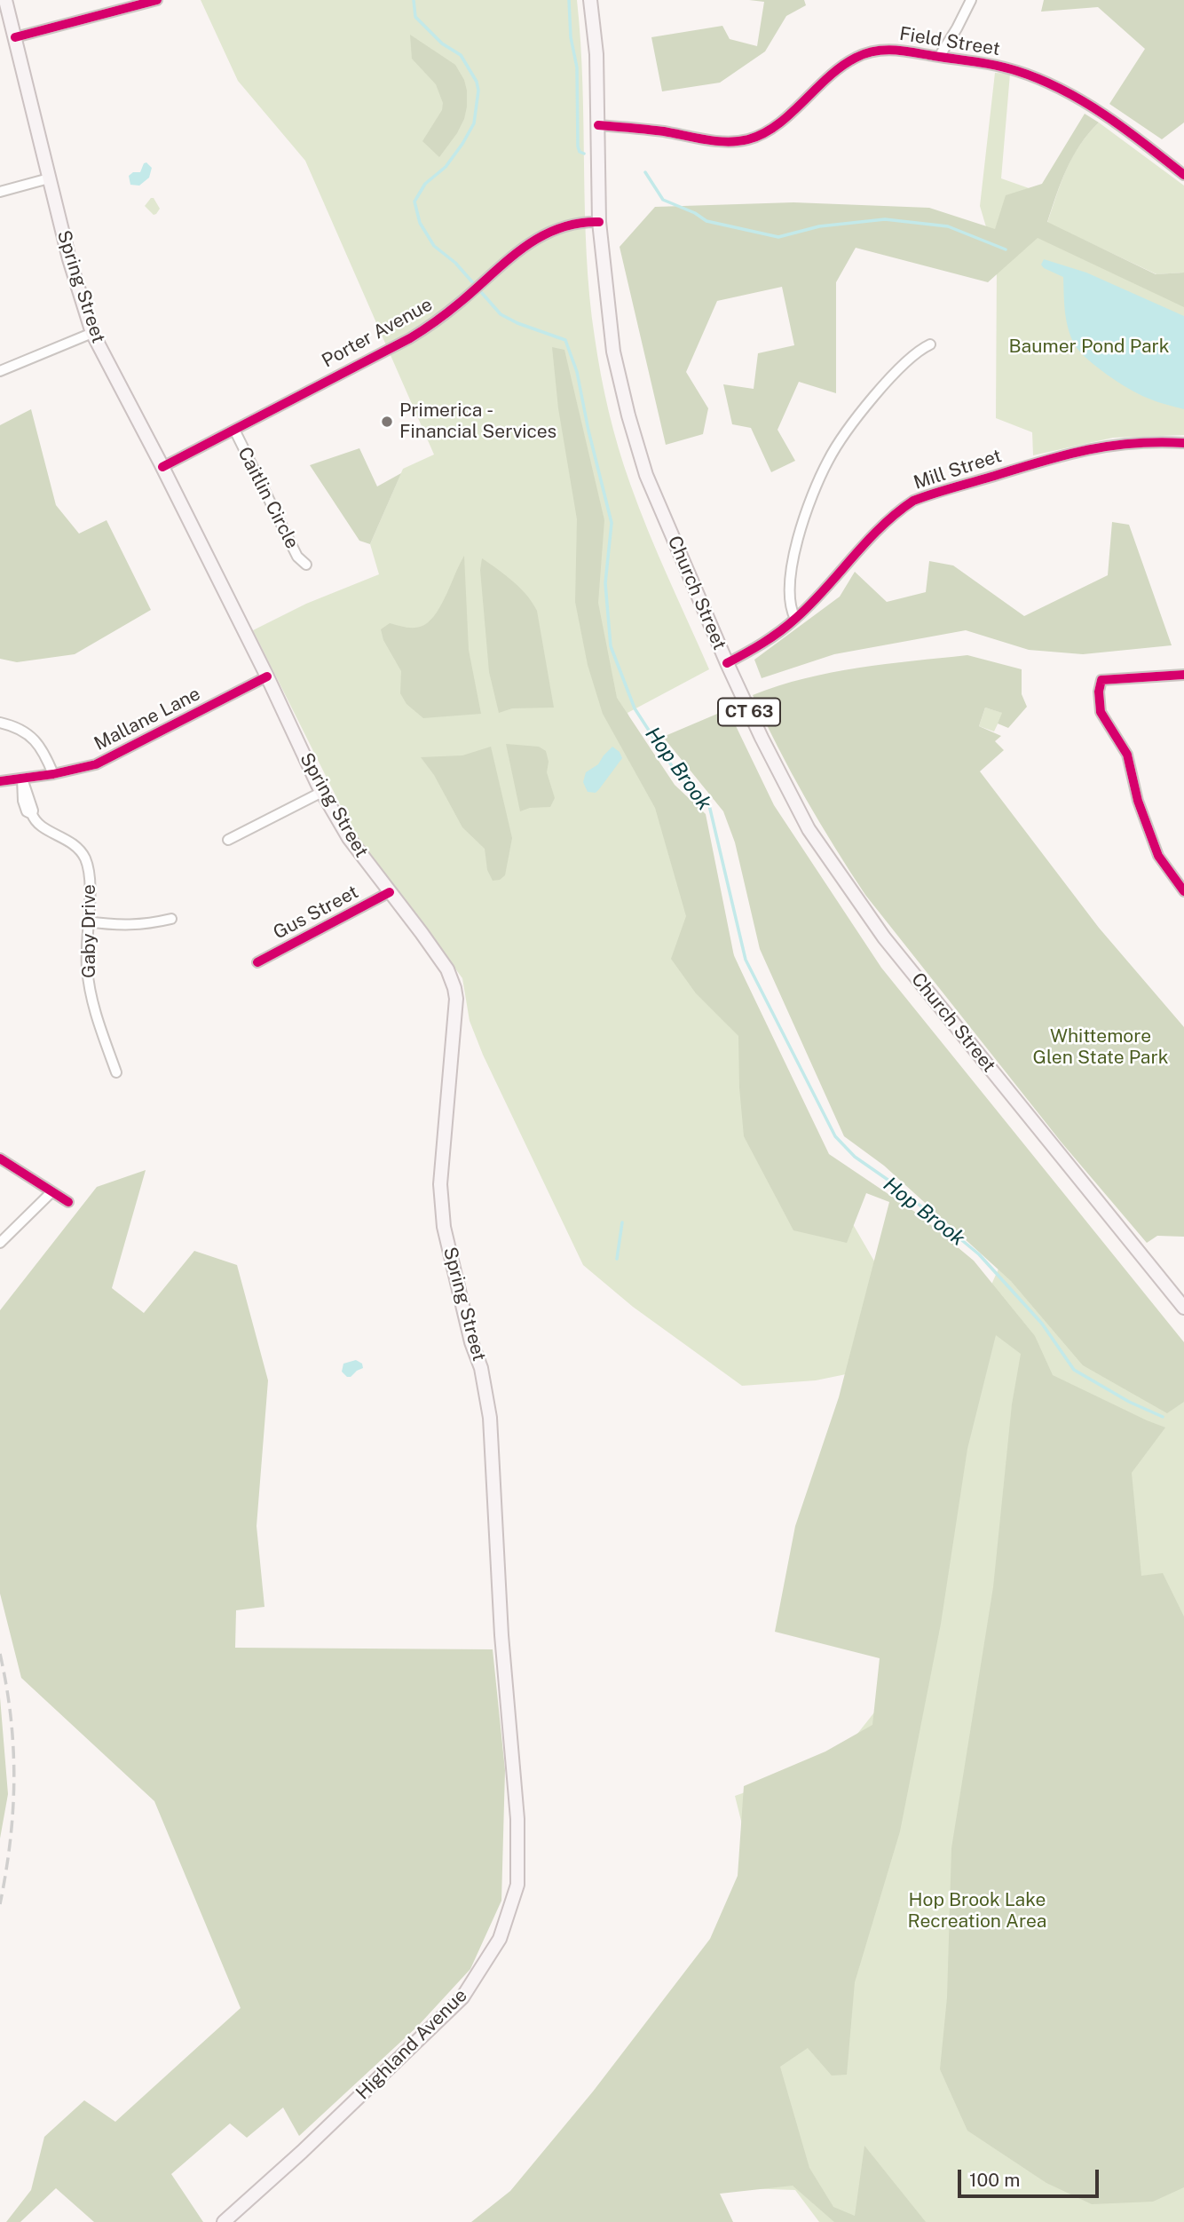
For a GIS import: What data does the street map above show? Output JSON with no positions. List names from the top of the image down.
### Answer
{
  "streets": {
    "main road": [
      "Spring Street",
      "Church Street",
      "CT 63",
      "Highland Avenue"
    ],
    "street": [
      "Field Street",
      "Porter Avenue",
      "Mill Street",
      "Caitlin Circle",
      "Mallane Lane",
      "Gus Street",
      "Gaby Drive"
    ]
  },
  "crossings": [
    ["Field Street", "Church Street"],
    ["Spring Street", "Porter Avenue"],
    ["Spring Street", "Mallane Lane"],
    ["Spring Street", "Gus Street"],
    ["Spring Street", "Highland Avenue"],
    ["Porter Avenue", "Caitlin Circle"],
    ["Porter Avenue", "Church Street"],
    ["Mill Street", "Church Street"],
    ["Mallane Lane", "Gaby Drive"]
  ],
  "water": ["Hop Brook"],
  "parks": ["Baumer Pond Park", "Whittemore Glen State Park", "Hop Brook Lake Recreation Area"],
  "places": ["Primerica - Financial Services"],
  "scale_bar": "100 m"
}
